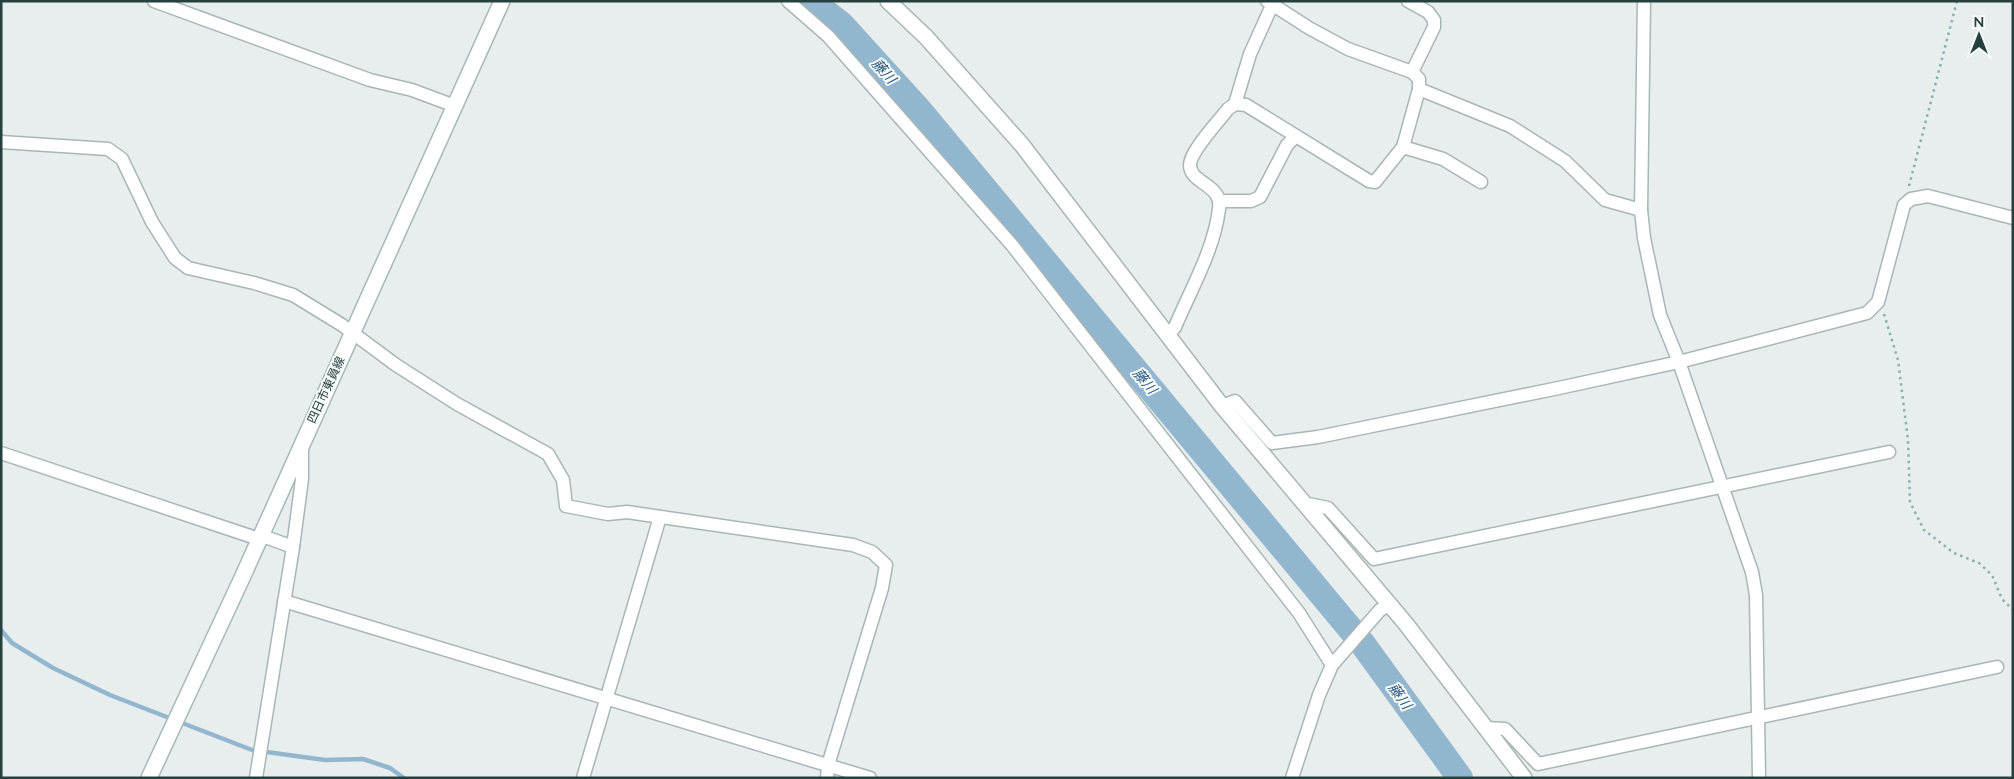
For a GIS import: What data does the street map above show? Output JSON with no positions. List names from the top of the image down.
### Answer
{
  "streets": {
    "street": ["四日市東員線"]
  },
  "water": ["藤川"],
  "north": "top"
}
